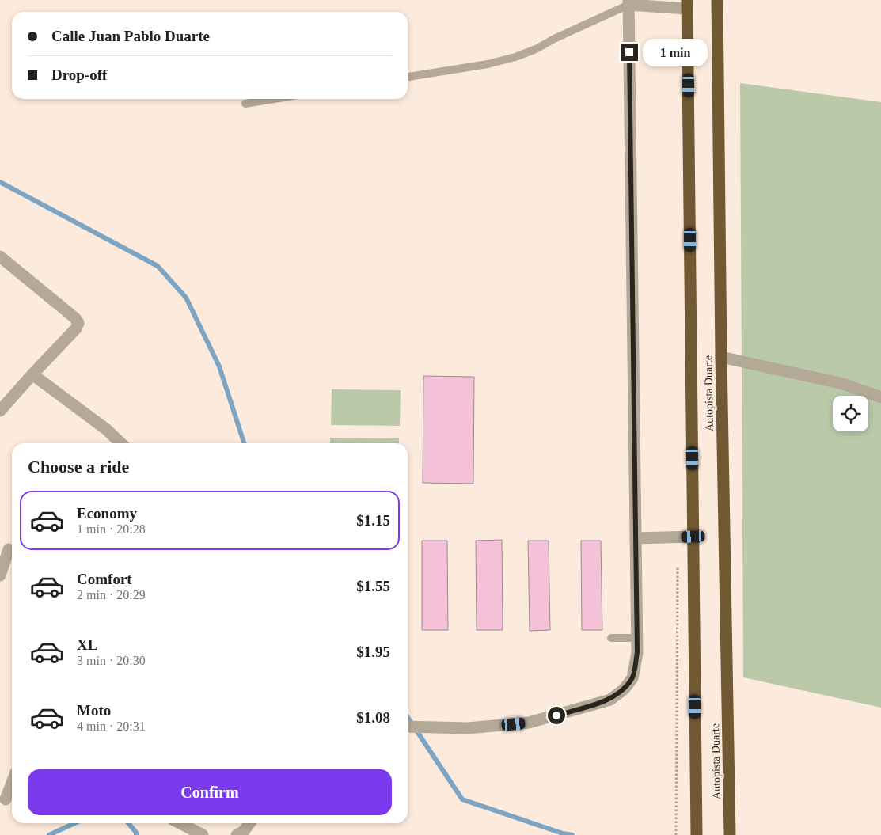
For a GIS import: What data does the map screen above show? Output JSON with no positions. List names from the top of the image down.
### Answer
{
  "streets": {
    "highway": ["Autopista Duarte"]
  },
  "page": {
    "banner": ["Calle Juan Pablo Duarte", "Drop-off"],
    "bubble": "1 min",
    "heading": "Choose a ride",
    "list": [
      {
        "name": "Economy",
        "note": "1 min · 20:28",
        "value": "$1.15"
      },
      {
        "name": "Comfort",
        "note": "2 min · 20:29",
        "value": "$1.55"
      },
      {
        "name": "XL",
        "note": "3 min · 20:30",
        "value": "$1.95"
      },
      {
        "name": "Moto",
        "note": "4 min · 20:31",
        "value": "$1.08"
      }
    ],
    "buttons": "Confirm"
  }
}
